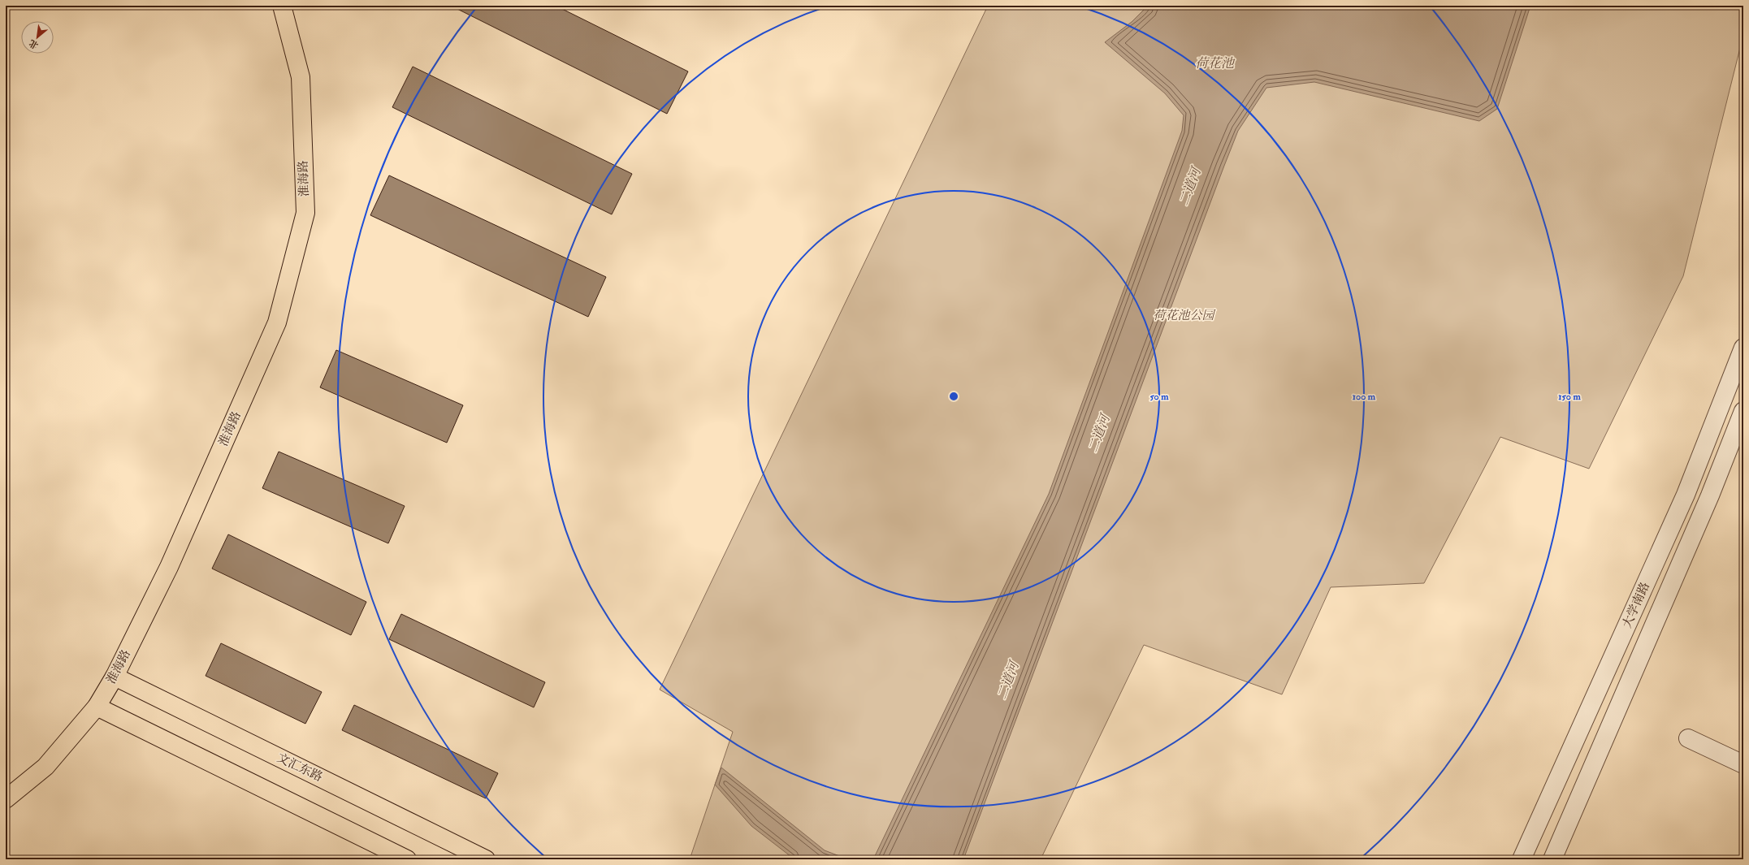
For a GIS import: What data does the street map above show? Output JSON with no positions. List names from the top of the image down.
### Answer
{
  "streets": {
    "main road": ["淮海路", "文汇东路"],
    "street": ["大学南路"]
  },
  "crossings": [
    ["淮海路", "文汇东路"]
  ],
  "water": ["荷花池", "二道河"],
  "parks": ["荷花池公园"],
  "north": "bottom left",
  "rings": ["50 m", "100 m", "150 m"]
}
